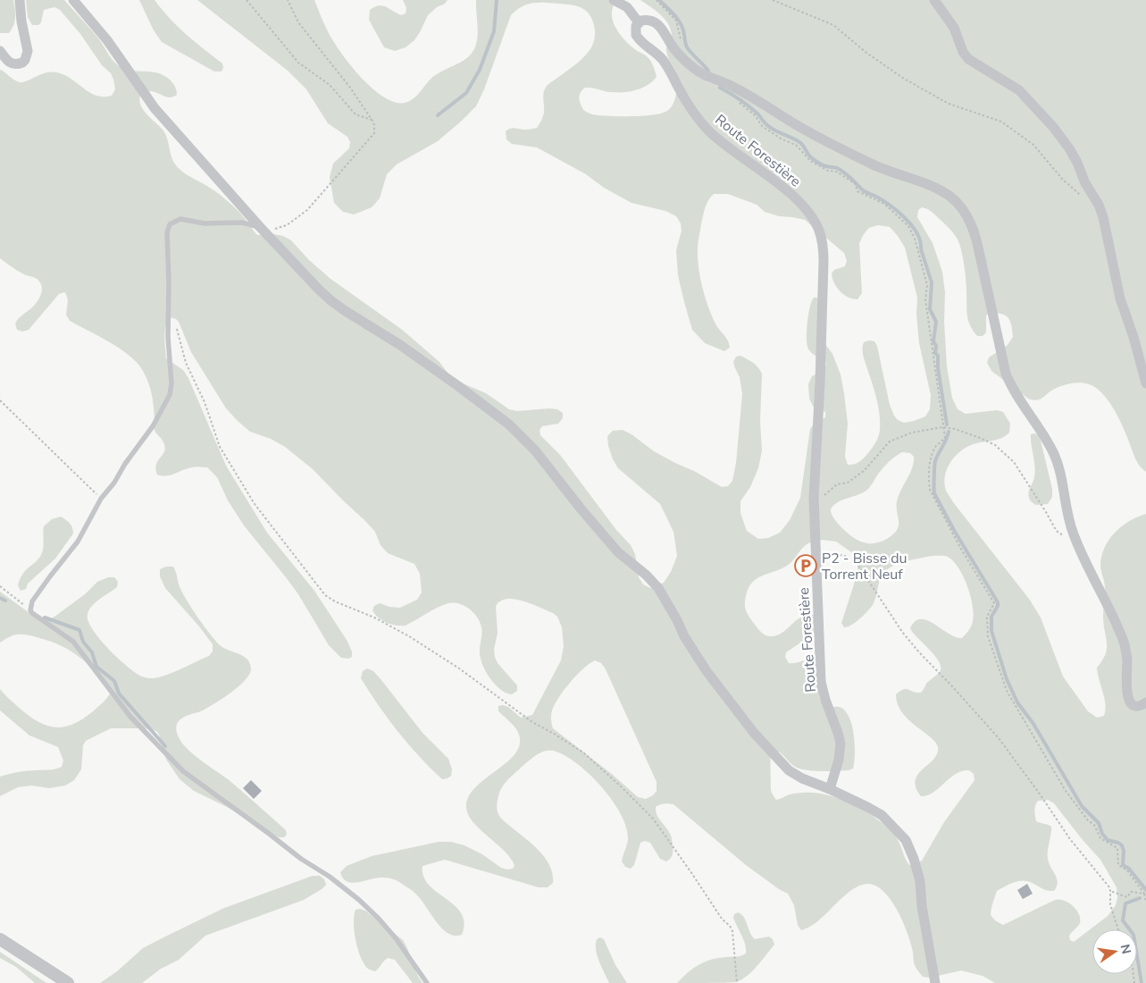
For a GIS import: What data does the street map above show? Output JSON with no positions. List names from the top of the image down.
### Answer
{
  "streets": {
    "street": ["Route Forestière"]
  },
  "places": {
    "parking": ["P2 - Bisse du Torrent Neuf"]
  },
  "north": "right"
}
